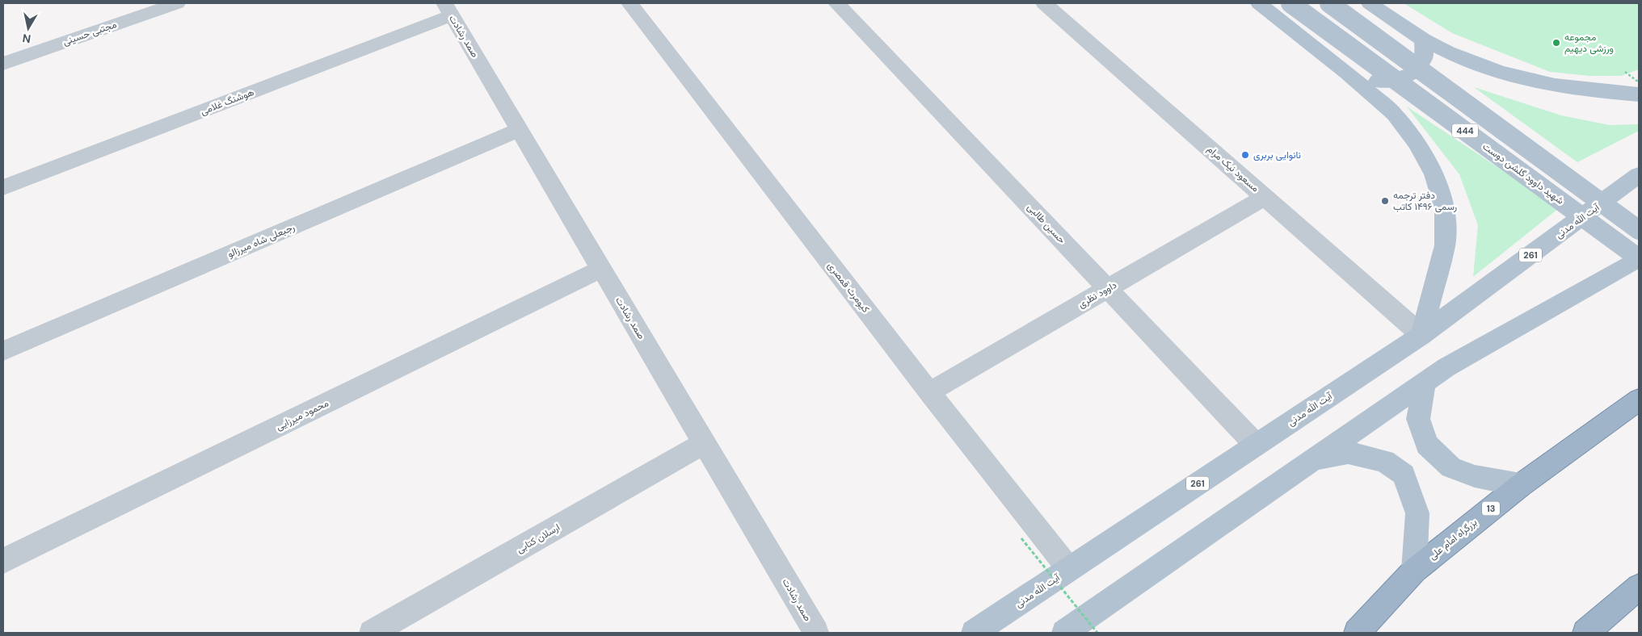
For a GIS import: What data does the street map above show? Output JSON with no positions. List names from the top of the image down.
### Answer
{
  "streets": {
    "highway": ["13", "بزرگراه امام علی"],
    "main road": [
      "444",
      "شهید داوود گلشن دوست",
      "آیت الله مدنی",
      "261"
    ],
    "street": [
      "مجتبی حسینی",
      "صمد رشادت",
      "هوشنگ غلامی",
      "مسعود نیک مرام",
      "حسین طالبی",
      "رجبعلی شاه میرزالو",
      "کیومرث قمصری",
      "داوود نظری",
      "محمود میرزایی",
      "ارسلان کتابی"
    ]
  },
  "crossings": [
    ["صمد رشادت", "هوشنگ غلامی"],
    ["صمد رشادت", "رجبعلی شاه میرزالو"],
    ["صمد رشادت", "محمود میرزایی"],
    ["صمد رشادت", "ارسلان کتابی"],
    ["مسعود نیک مرام", "آیت الله مدنی"],
    ["مسعود نیک مرام", "داوود نظری"],
    ["آیت الله مدنی", "حسین طالبی"],
    ["آیت الله مدنی", "کیومرث قمصری"],
    ["حسین طالبی", "داوود نظری"],
    ["کیومرث قمصری", "داوود نظری"]
  ],
  "places": ["مجموعه ورزشی دیهیم", "نانوایی بربری", "دفتر ترجمه رسمی ۱۴۹۶ کاتب"],
  "north": "bottom"
}
